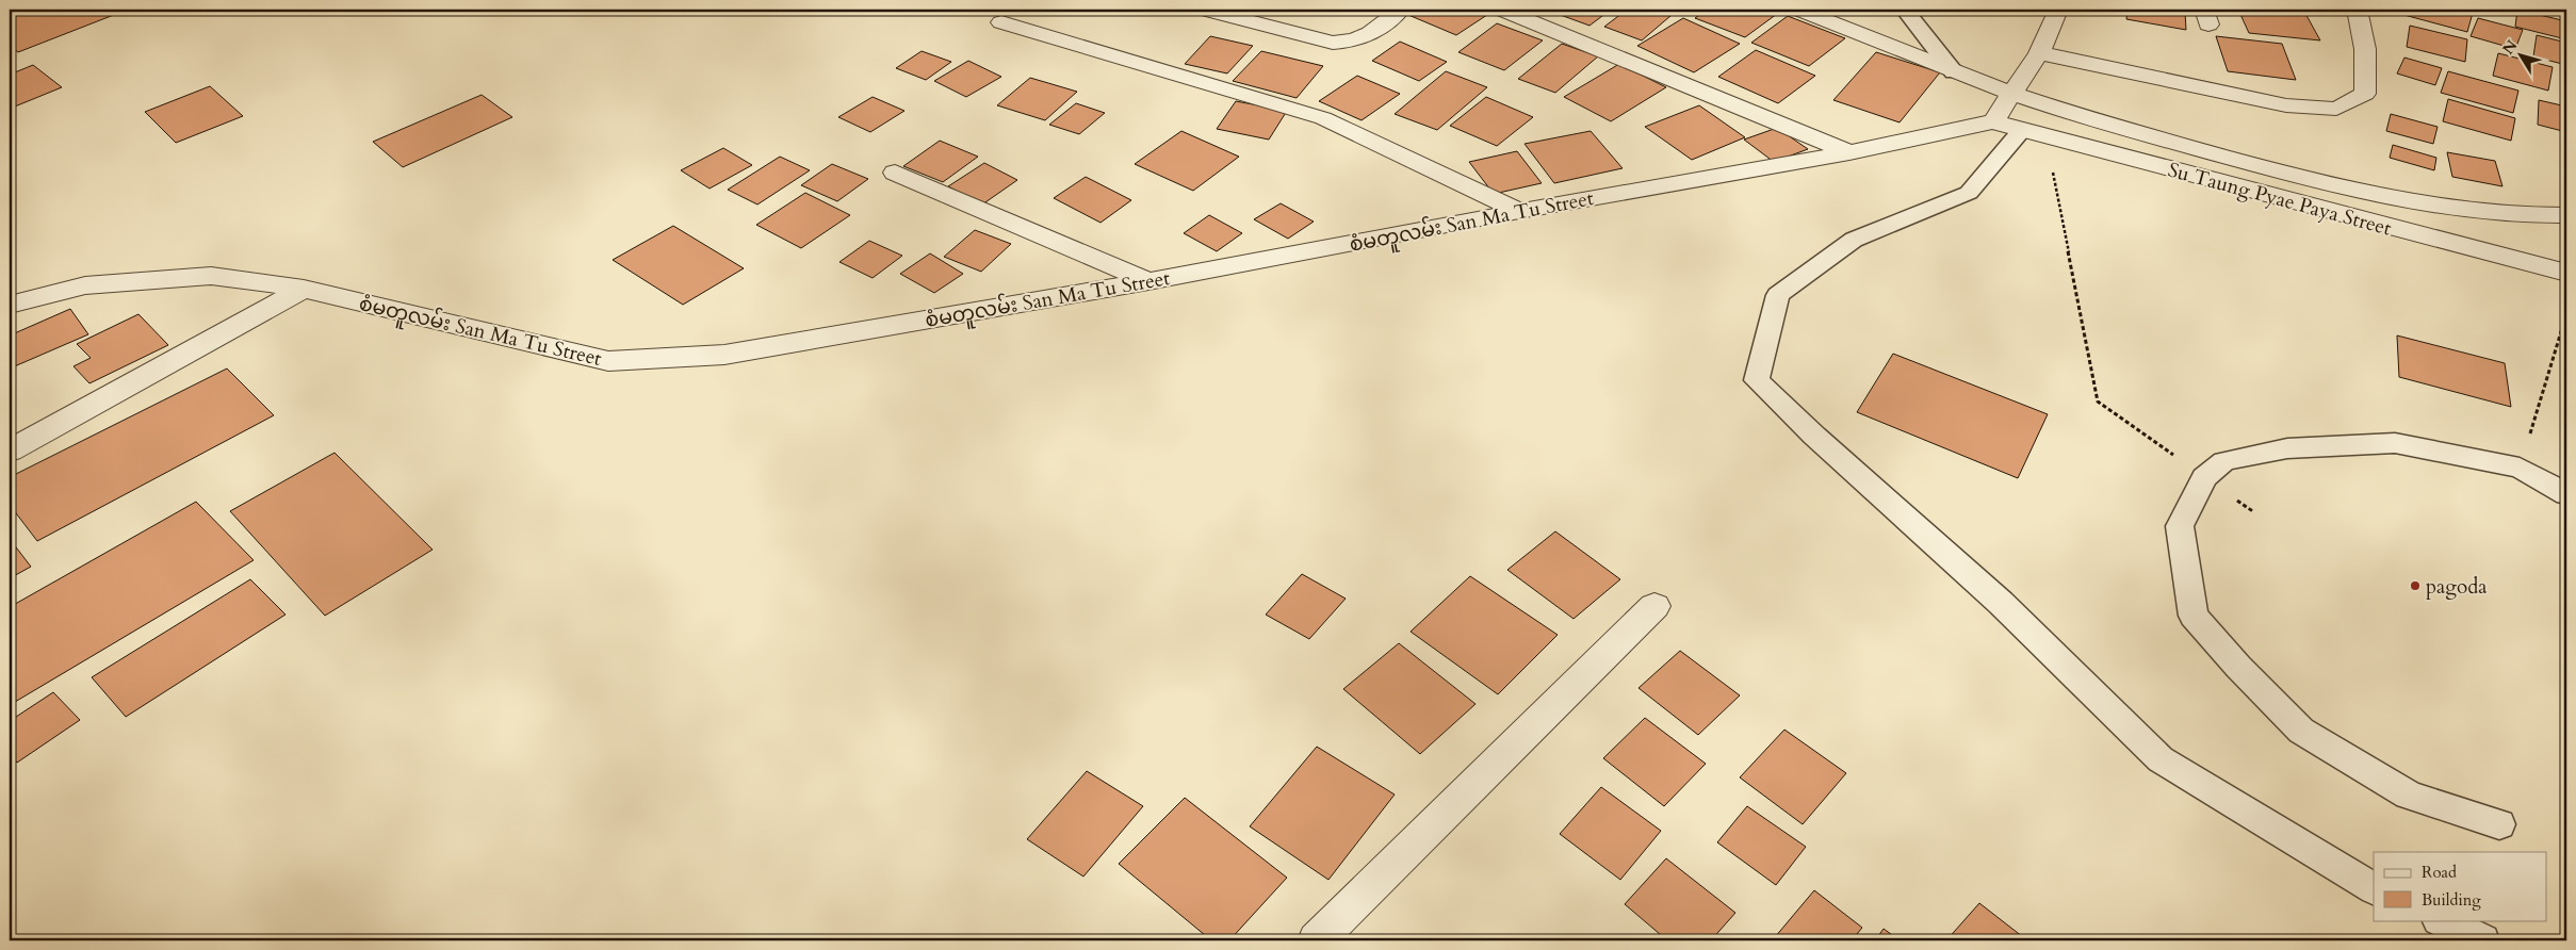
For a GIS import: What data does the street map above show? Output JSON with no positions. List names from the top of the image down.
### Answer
{
  "streets": {
    "street": ["Su Taung Pyae Paya Street", "စံမတူလမ်း San Ma Tu Street"]
  },
  "crossings": [
    ["Su Taung Pyae Paya Street", "စံမတူလမ်း San Ma Tu Street"]
  ],
  "places": ["pagoda"],
  "legend": ["Road", "Building"],
  "north": "top left"
}
